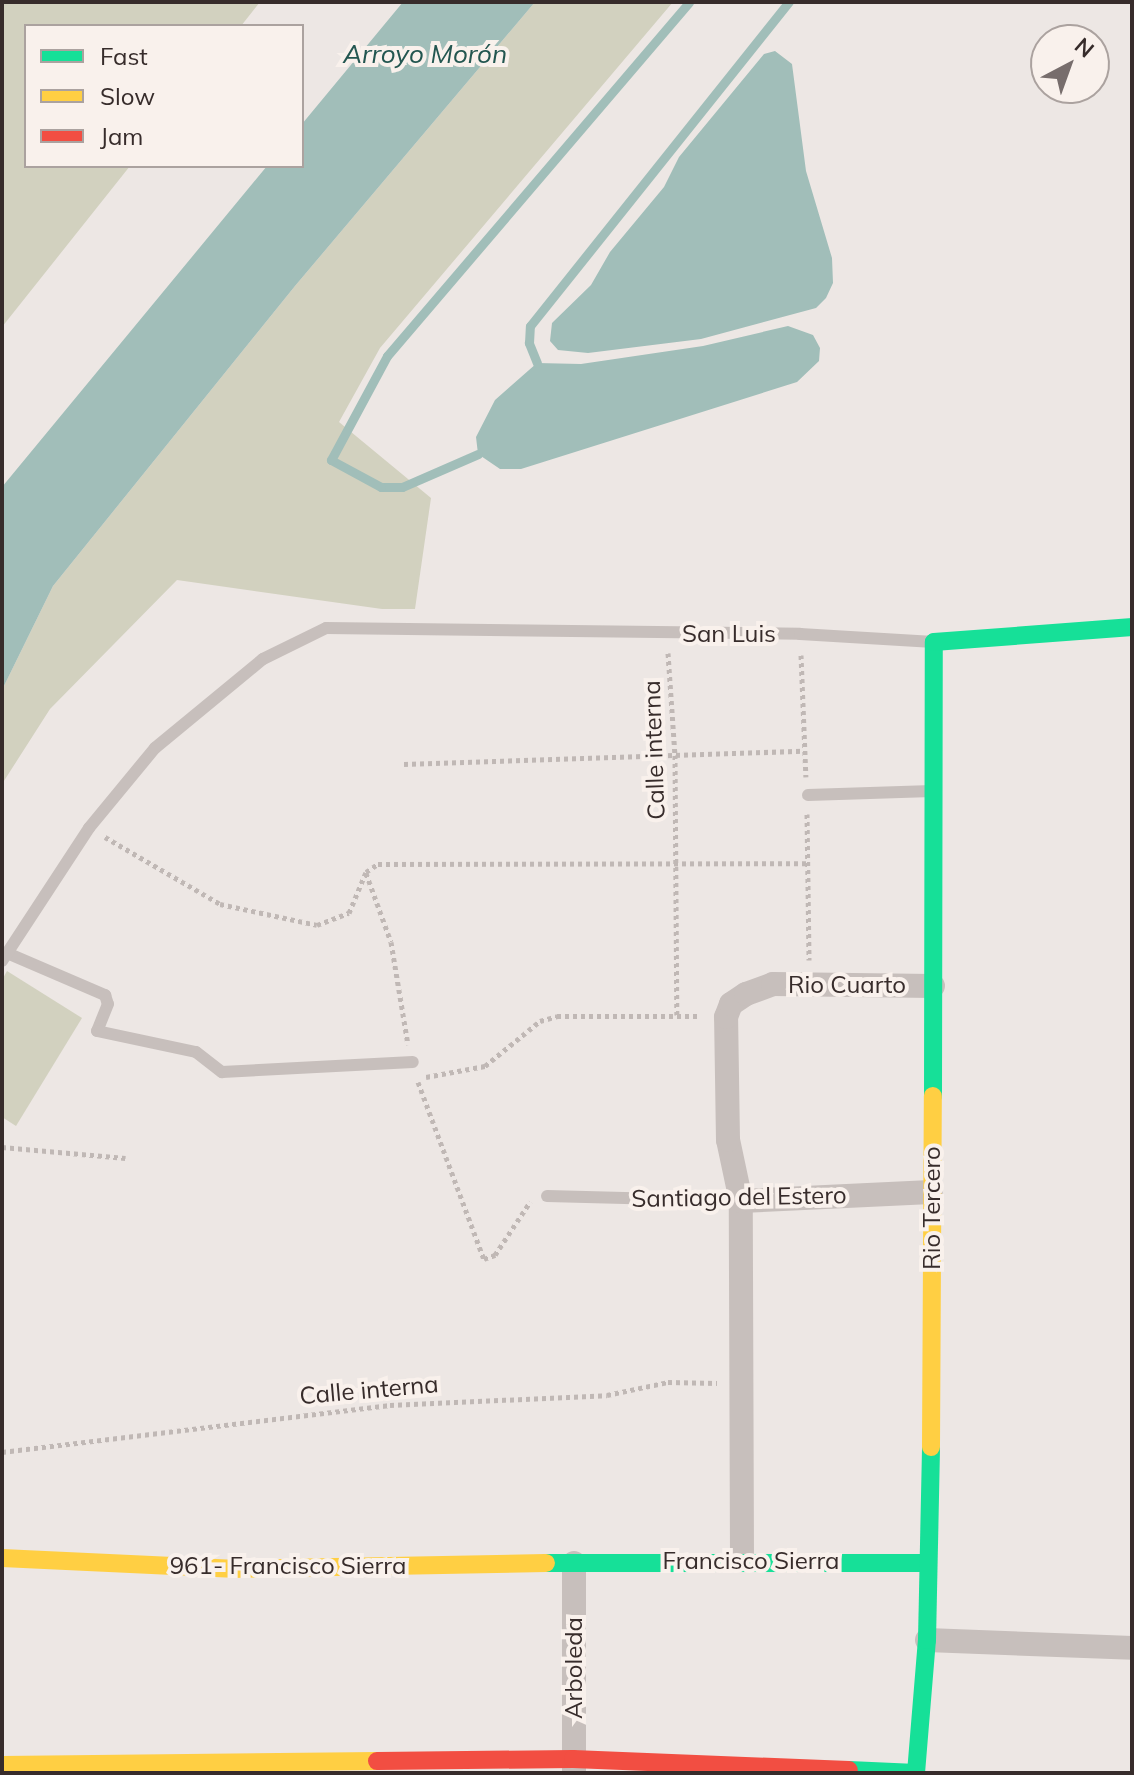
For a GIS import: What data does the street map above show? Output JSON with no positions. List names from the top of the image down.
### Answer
{
  "streets": {
    "street": [
      "San Luis",
      "Rio Cuarto",
      "Santiago del Estero",
      "Rio Tercero",
      "Francisco Sierra",
      "961- Francisco Sierra",
      "Arboleda"
    ],
    "path": ["Calle interna"]
  },
  "crossings": [
    ["San Luis", "Calle interna"],
    ["San Luis", "Rio Tercero"],
    ["Rio Cuarto", "Rio Tercero"],
    ["Santiago del Estero", "Rio Tercero"],
    ["Rio Tercero", "Francisco Sierra"],
    ["Francisco Sierra", "961- Francisco Sierra"],
    ["Francisco Sierra", "Arboleda"],
    ["961- Francisco Sierra", "Arboleda"]
  ],
  "water": ["Arroyo Morón"],
  "legend": ["Fast", "Slow", "Jam"],
  "north": "top right"
}
